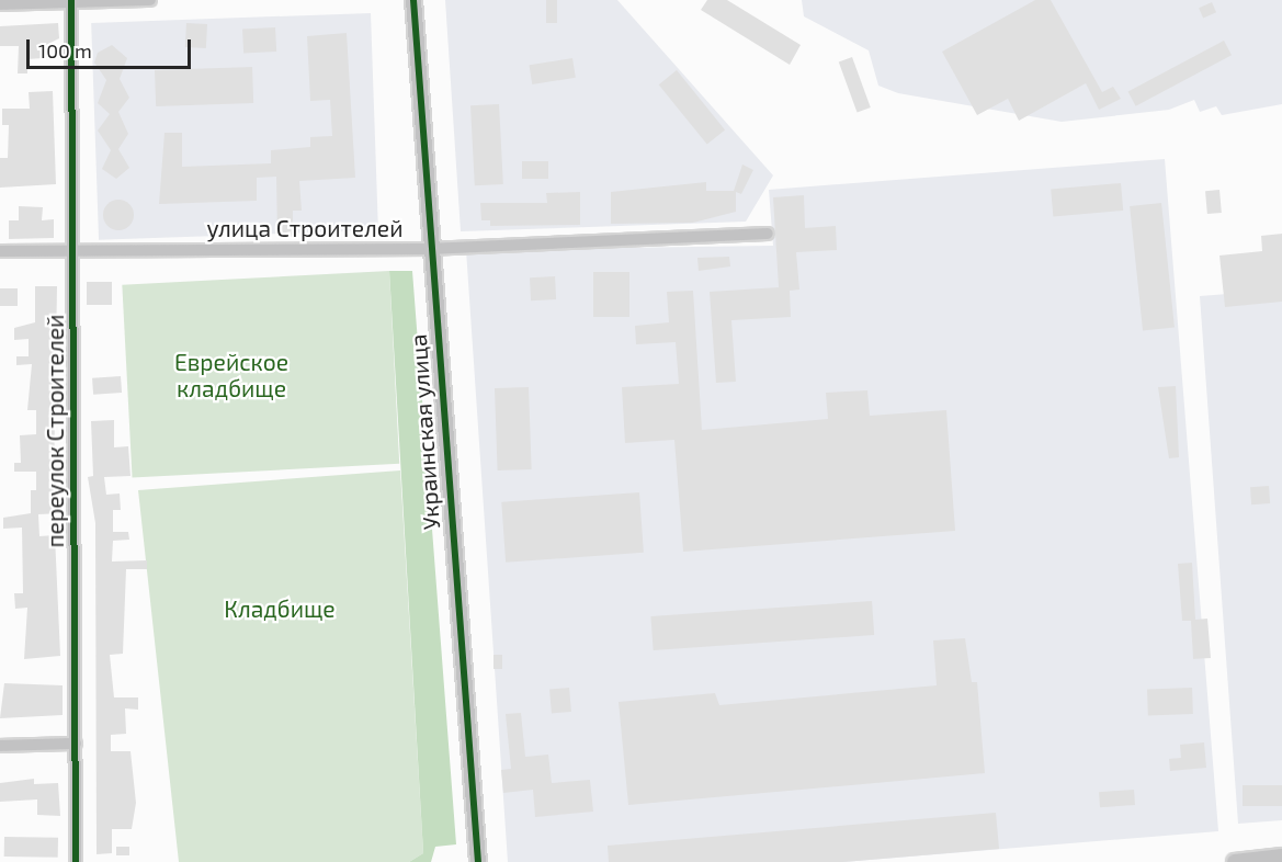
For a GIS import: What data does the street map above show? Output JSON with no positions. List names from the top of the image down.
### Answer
{
  "streets": {
    "street": ["улица Строителей", "переулок Строителей", "Украинская улица"]
  },
  "crossings": [
    ["улица Строителей", "переулок Строителей"],
    ["улица Строителей", "Украинская улица"]
  ],
  "parks": ["Еврейское кладбище", "Кладбище"],
  "scale_bar": "100 m"
}
